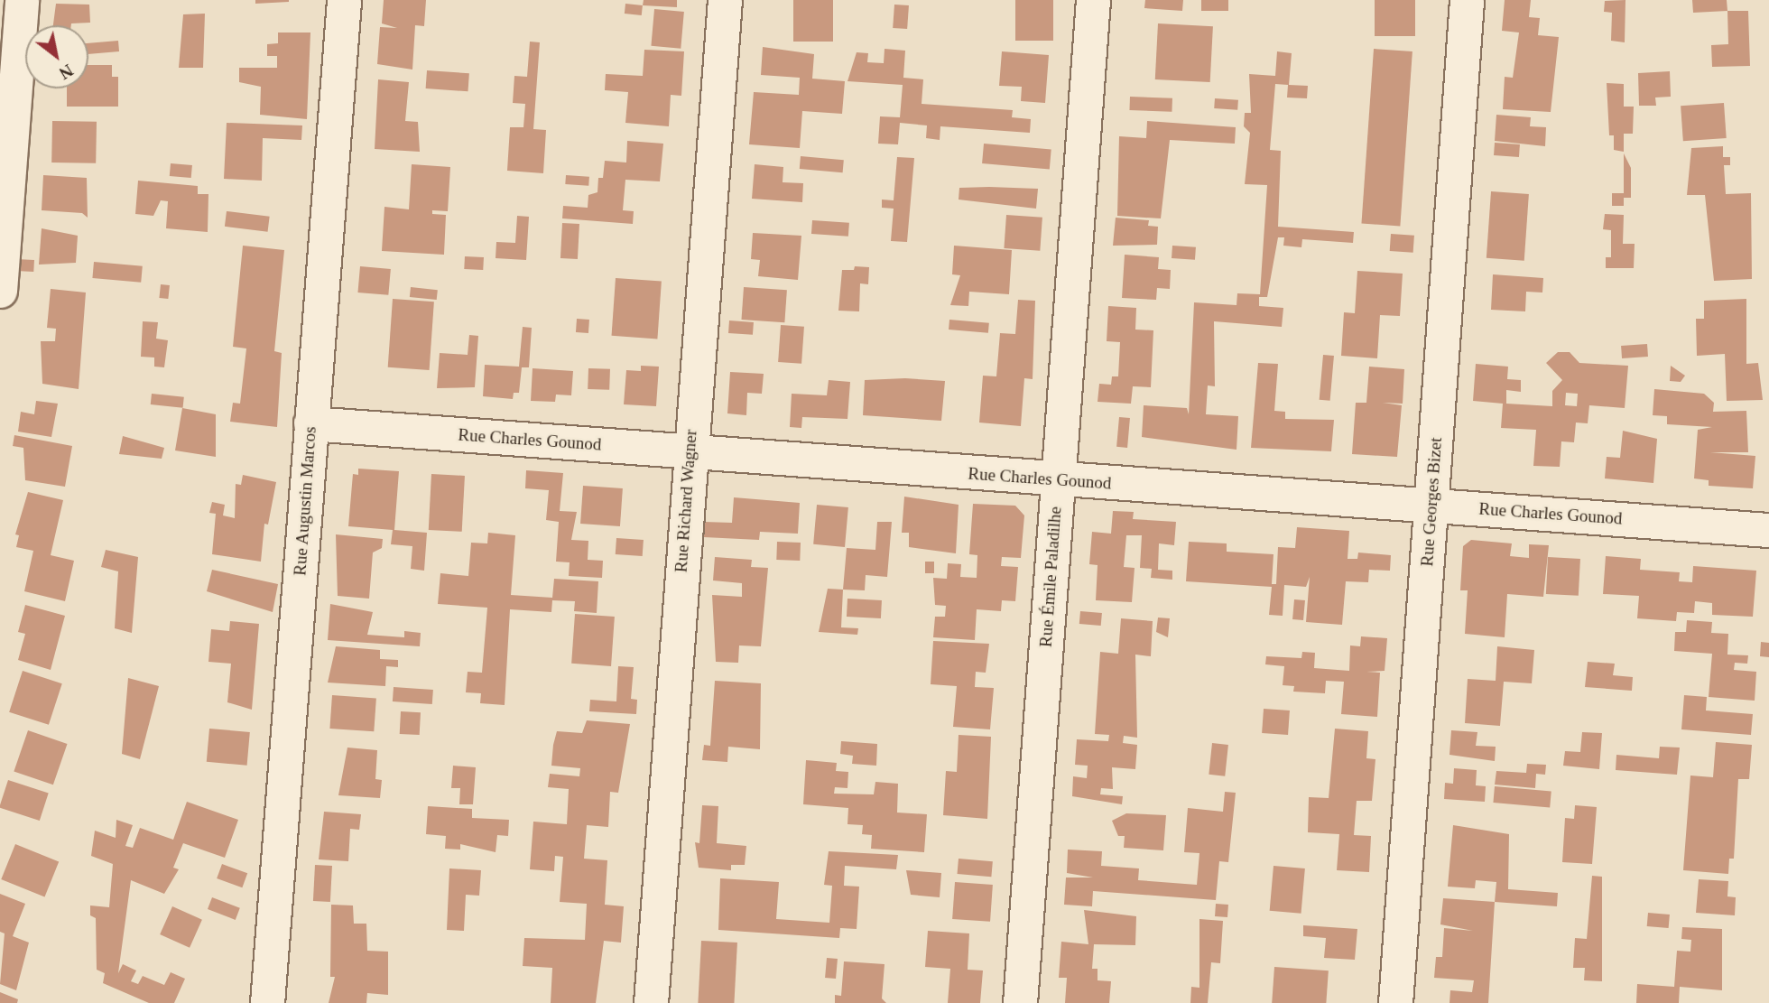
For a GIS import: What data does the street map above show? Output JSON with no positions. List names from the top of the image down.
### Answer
{
  "streets": {
    "street": [
      "Rue Charles Gounod",
      "Rue Augustin Marcos",
      "Rue Richard Wagner",
      "Rue Georges Bizet",
      "Rue Émile Paladilhe"
    ]
  },
  "crossings": [
    ["Rue Charles Gounod", "Rue Augustin Marcos"],
    ["Rue Charles Gounod", "Rue Richard Wagner"],
    ["Rue Charles Gounod", "Rue Georges Bizet"],
    ["Rue Charles Gounod", "Rue Émile Paladilhe"]
  ],
  "north": "bottom right"
}
